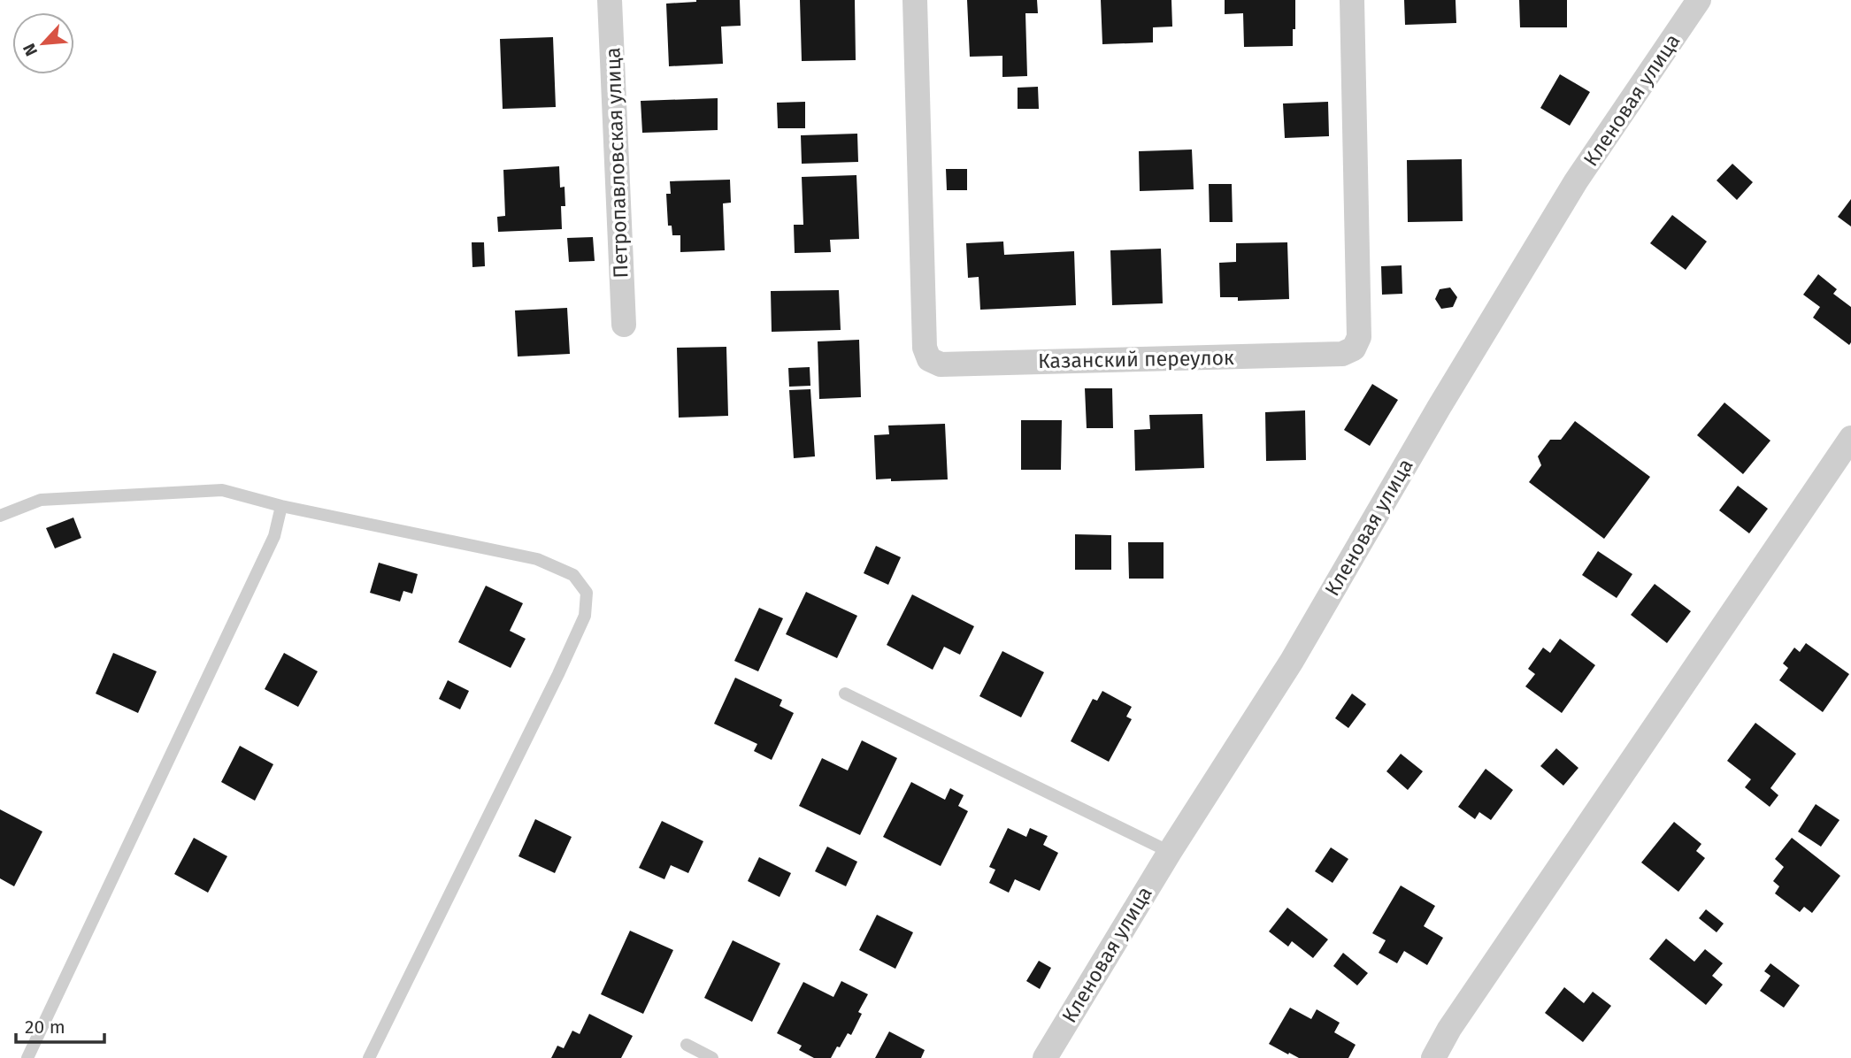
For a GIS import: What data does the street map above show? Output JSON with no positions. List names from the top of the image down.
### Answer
{
  "streets": {
    "street": ["Кленовая улица", "Петропавловская улица", "Казанский переулок"]
  },
  "scale_bar": "20 m",
  "north": "bottom left"
}
